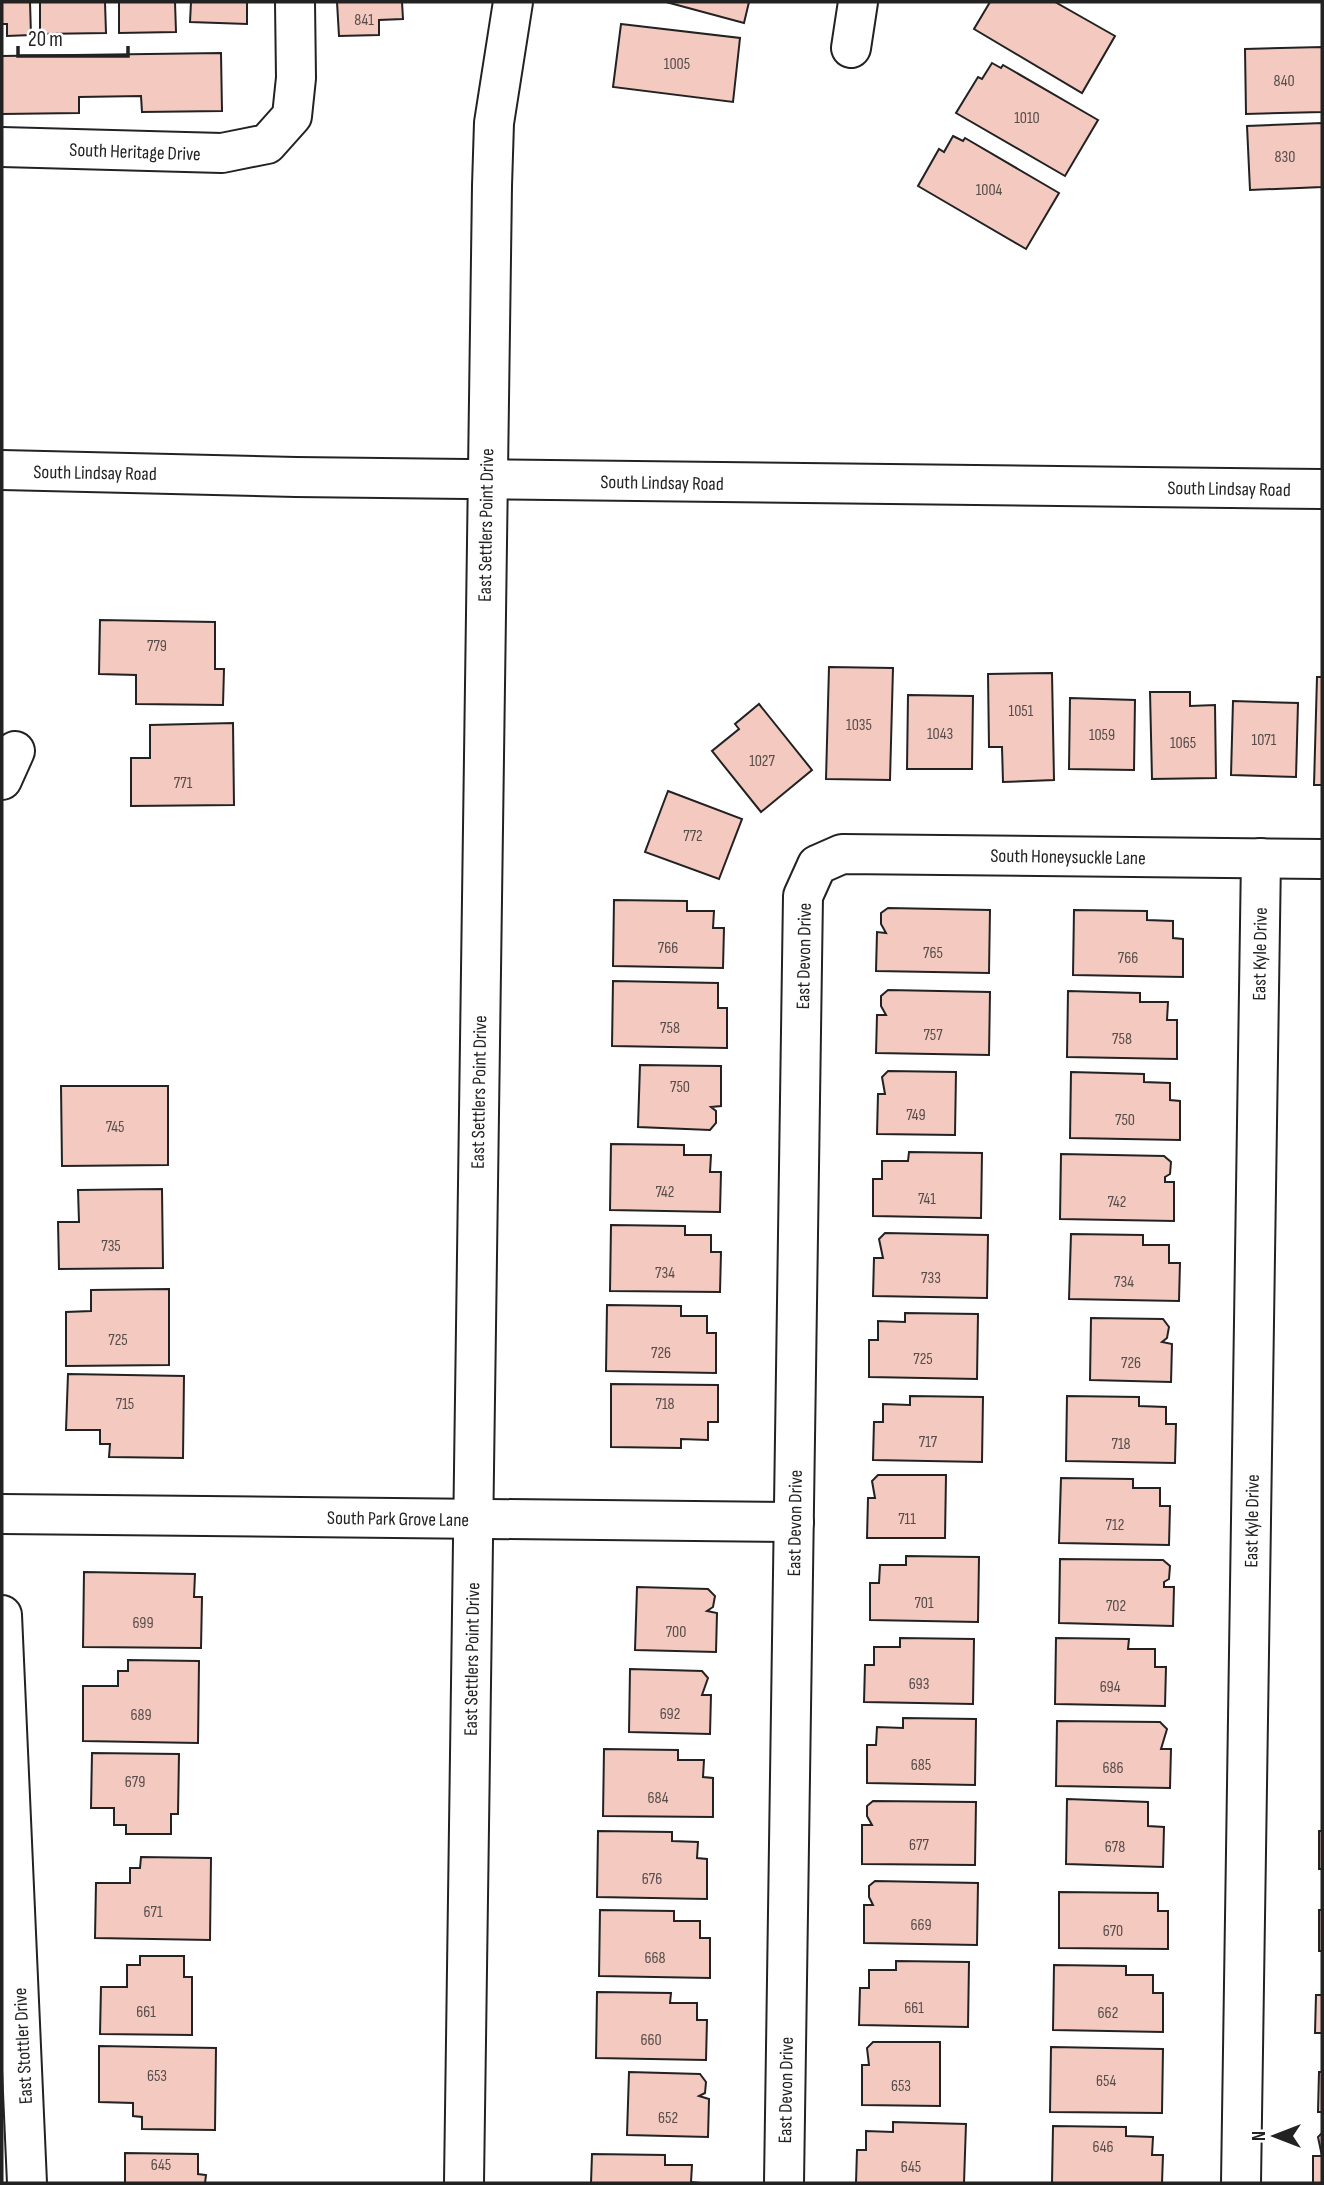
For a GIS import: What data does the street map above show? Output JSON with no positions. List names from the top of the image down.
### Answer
{
  "streets": {
    "street": [
      "South Heritage Drive",
      "South Lindsay Road",
      "East Settlers Point Drive",
      "South Honeysuckle Lane",
      "East Kyle Drive",
      "East Devon Drive",
      "South Park Grove Lane",
      "East Stottler Drive"
    ]
  },
  "crossings": [
    ["South Lindsay Road", "East Settlers Point Drive"],
    ["East Settlers Point Drive", "South Park Grove Lane"],
    ["South Honeysuckle Lane", "East Kyle Drive"],
    ["South Honeysuckle Lane", "East Devon Drive"],
    ["East Devon Drive", "South Park Grove Lane"]
  ],
  "house_numbers": [
    "841",
    "1005",
    "840",
    "1010",
    "830",
    "1004",
    "779",
    "1051",
    "1035",
    "1043",
    "1059",
    "1071",
    "1065",
    "1027",
    "771",
    "772",
    "766",
    "765",
    "766",
    "758",
    "757",
    "758",
    "750",
    "749",
    "750",
    "745",
    "742",
    "741",
    "742",
    "735",
    "734",
    "733",
    "734",
    "725",
    "726",
    "725",
    "726",
    "715",
    "718",
    "717",
    "718",
    "711",
    "712",
    "701",
    "702",
    "699",
    "700",
    "693",
    "694",
    "692",
    "689",
    "685",
    "686",
    "679",
    "684",
    "677",
    "678",
    "676",
    "671",
    "669",
    "670",
    "668",
    "661",
    "661",
    "662",
    "660",
    "653",
    "654",
    "653",
    "652",
    "646",
    "645",
    "645"
  ],
  "scale_bar": "20 m",
  "north": "left"
}
